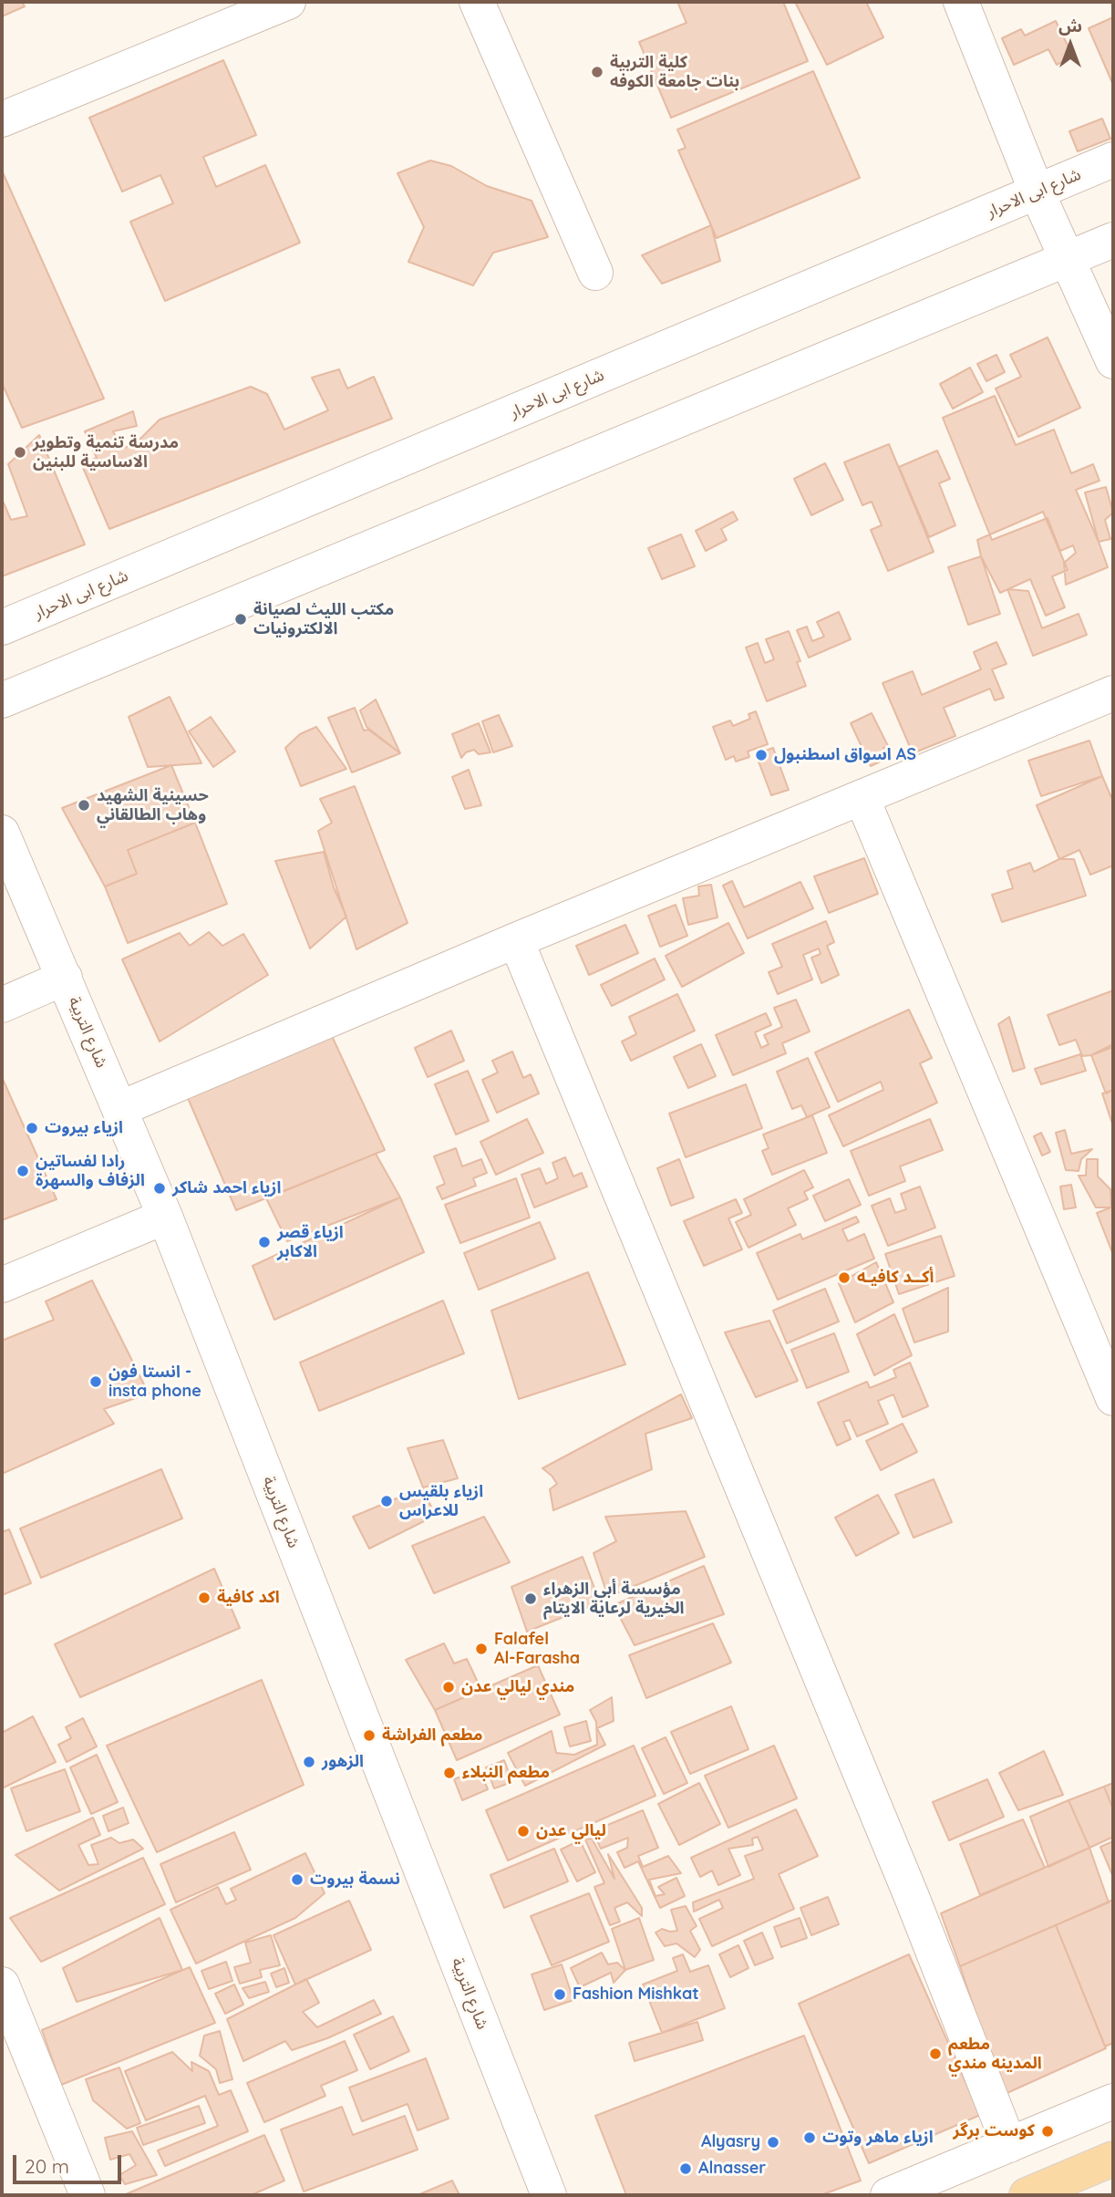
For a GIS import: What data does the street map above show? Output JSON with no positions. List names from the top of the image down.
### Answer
{
  "streets": {
    "street": ["شارع ابی الاحرار", "شارع التربية"]
  },
  "places": [
    "كلية التربية بنات جامعة الكوفه",
    "مدرسة تنمية وتطوير الاساسية للبنين",
    "مكتب الليث لصيانة الالكترونيات",
    "اسواق اسطنبول AS",
    "حسينية الشهيد وهاب الطالقاني",
    "ازياء بيروت",
    "رادا لفساتين الزفاف والسهرة",
    "ازياء احمد شاكر",
    "ازياء قصر الاكابر",
    "أكــد كافيـه",
    "انستا فون - insta phone",
    "ازياء بلقيس للاعراس",
    "اكد كافية",
    "مؤسسة أبي الزهراء الخيرية لرعاية الايتام",
    "Falafel Al-Farasha",
    "مندي ليالي عدن",
    "مطعم الفراشة",
    "الزهور",
    "مطعم النبلاء",
    "ليالي عدن",
    "نسمة بيروت",
    "Fashion Mishkat",
    "مطعم المدينه مندي",
    "كوست برگر",
    "ازياء ماهر وتوت",
    "Alyasry",
    "Alnasser"
  ],
  "scale_bar": "20 m",
  "north": "top"
}
